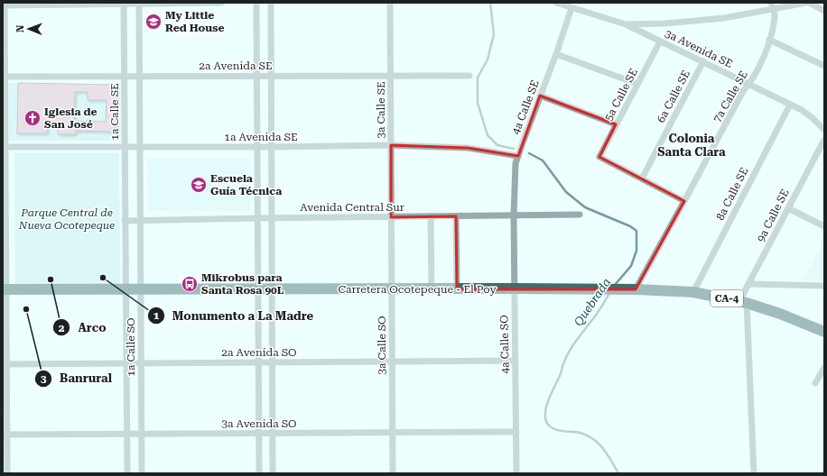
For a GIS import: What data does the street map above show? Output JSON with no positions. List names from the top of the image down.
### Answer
{
  "streets": {
    "main road": ["Carretera Ocotepeque - El Poy", "CA-4"],
    "street": [
      "3a Avenida SE",
      "2a Avenida SE",
      "5a Calle SE",
      "6a Calle SE",
      "7a Calle SE",
      "4a Calle SE",
      "3a Calle SE",
      "1a Calle SE",
      "1a Avenida SE",
      "8a Calle SE",
      "Avenida Central Sur",
      "9a Calle SE",
      "4a Calle SO",
      "3a Calle SO",
      "1a Calle SO",
      "2a Avenida SO",
      "3a Avenida SO"
    ]
  },
  "crossings": [
    ["3a Avenida SE", "5a Calle SE"],
    ["3a Avenida SE", "6a Calle SE"],
    ["3a Avenida SE", "7a Calle SE"],
    ["3a Avenida SE", "4a Calle SE"],
    ["3a Avenida SE", "8a Calle SE"],
    ["2a Avenida SE", "3a Calle SE"],
    ["2a Avenida SE", "1a Calle SE"],
    ["5a Calle SE", "6a Calle SE"],
    ["7a Calle SE", "Carretera Ocotepeque - El Poy"],
    ["4a Calle SE", "1a Avenida SE"],
    ["4a Calle SE", "Avenida Central Sur"],
    ["4a Calle SE", "4a Calle SO"],
    ["3a Calle SE", "1a Avenida SE"],
    ["3a Calle SE", "Avenida Central Sur"],
    ["3a Calle SE", "3a Calle SO"],
    ["1a Calle SE", "1a Avenida SE"],
    ["1a Calle SE", "Avenida Central Sur"],
    ["1a Calle SE", "1a Calle SO"],
    ["8a Calle SE", "Carretera Ocotepeque - El Poy"],
    ["Avenida Central Sur", "4a Calle SO"],
    ["Avenida Central Sur", "3a Calle SO"],
    ["Avenida Central Sur", "1a Calle SO"],
    ["9a Calle SE", "Carretera Ocotepeque - El Poy"],
    ["Carretera Ocotepeque - El Poy", "4a Calle SO"],
    ["Carretera Ocotepeque - El Poy", "3a Calle SO"],
    ["Carretera Ocotepeque - El Poy", "1a Calle SO"],
    ["4a Calle SO", "2a Avenida SO"],
    ["4a Calle SO", "3a Avenida SO"],
    ["3a Calle SO", "2a Avenida SO"],
    ["3a Calle SO", "3a Avenida SO"],
    ["1a Calle SO", "2a Avenida SO"],
    ["1a Calle SO", "3a Avenida SO"]
  ],
  "districts": ["Colonia Santa Clara"],
  "water": ["Quebrada"],
  "parks": ["Parque Central de Nueva Ocotepeque"],
  "places": {
    "school or university": ["My Little Red House", "Escuela Guía Técnica"],
    "church": ["Iglesia de San José"],
    "other": ["Monumento a La Madre", "Arco", "Banrural"],
    "bus stop": ["Mikrobus para Santa Rosa 90L"]
  },
  "north": "left"
}
